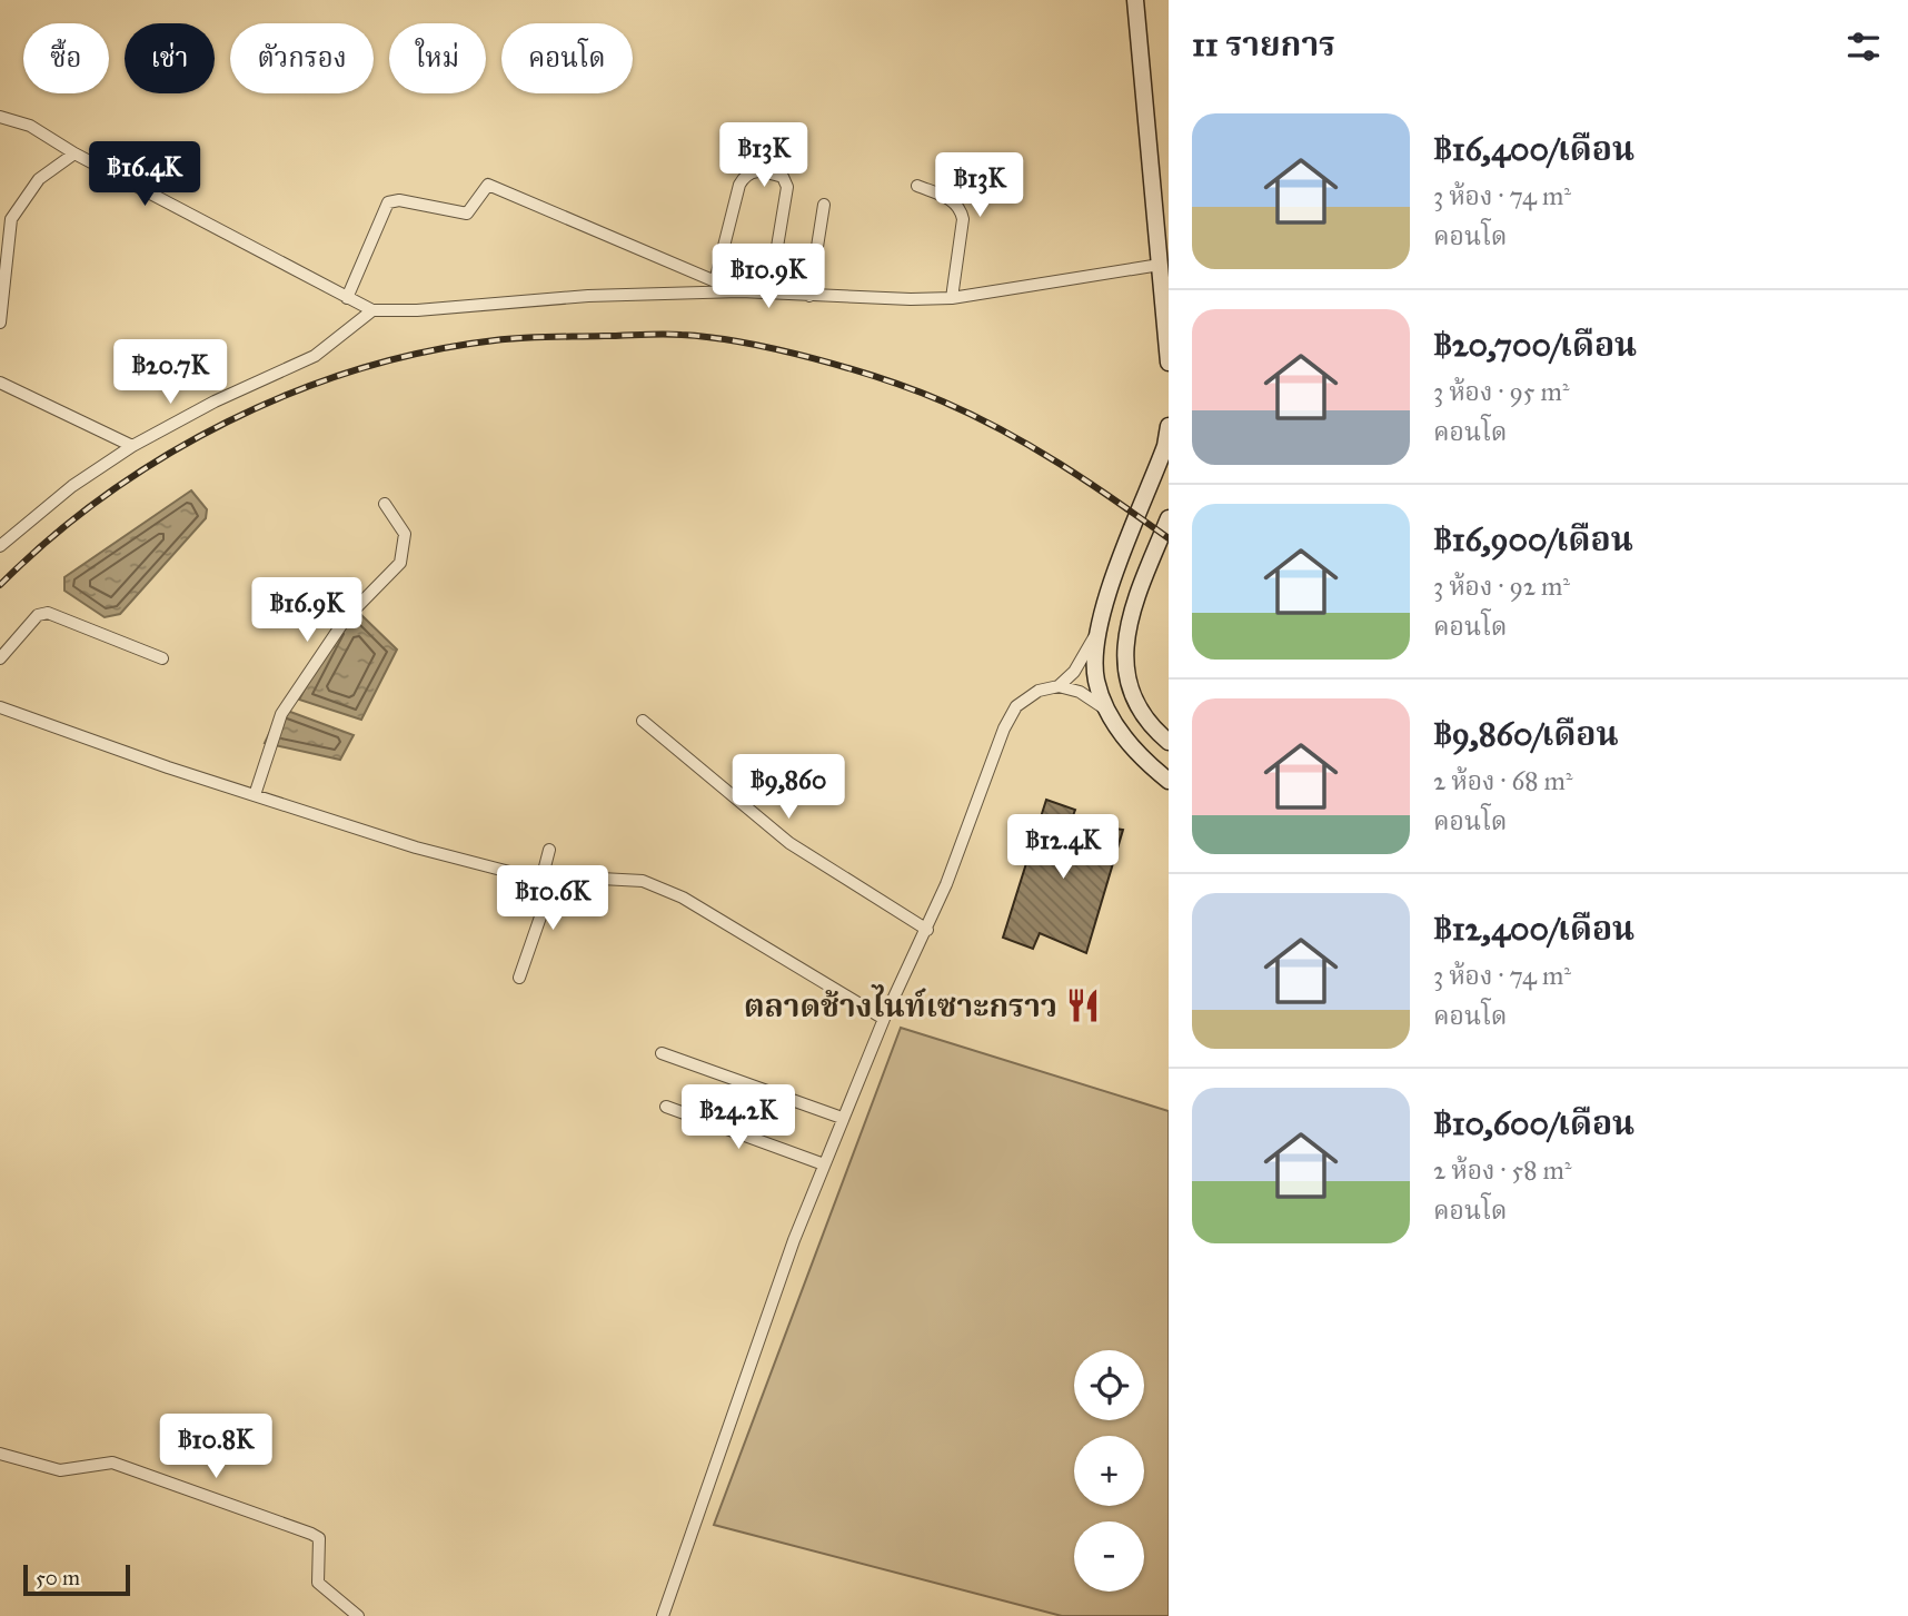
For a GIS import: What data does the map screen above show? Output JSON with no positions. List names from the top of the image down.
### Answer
{
  "places": {
    "restaurant": ["ตลาดช้างไนท์เซาะกราว"]
  },
  "scale_bar": "50 m",
  "page": {
    "heading": "11 รายการ",
    "chip": [
      "ซื้อ",
      "เช่า",
      "ตัวกรอง",
      "ใหม่",
      "คอนโด"
    ],
    "list": [
      {
        "name": "฿16,400/เดือน",
        "note": "3 ห้อง · 74 m² · คอนโด"
      },
      {
        "name": "฿20,700/เดือน",
        "note": "3 ห้อง · 95 m² · คอนโด"
      },
      {
        "name": "฿16,900/เดือน",
        "note": "3 ห้อง · 92 m² · คอนโด"
      },
      {
        "name": "฿9,860/เดือน",
        "note": "2 ห้อง · 68 m² · คอนโด"
      },
      {
        "name": "฿12,400/เดือน",
        "note": "3 ห้อง · 74 m² · คอนโด"
      },
      {
        "name": "฿10,600/เดือน",
        "note": "2 ห้อง · 58 m² · คอนโด"
      }
    ],
    "price": [
      "฿13K",
      "฿16.4K",
      "฿13K",
      "฿10.9K",
      "฿20.7K",
      "฿16.9K",
      "฿9,860",
      "฿12.4K",
      "฿10.6K",
      "฿24.2K",
      "฿10.8K"
    ],
    "map_buttons": ["+", "−"],
    "scale": "50 m"
  }
}
